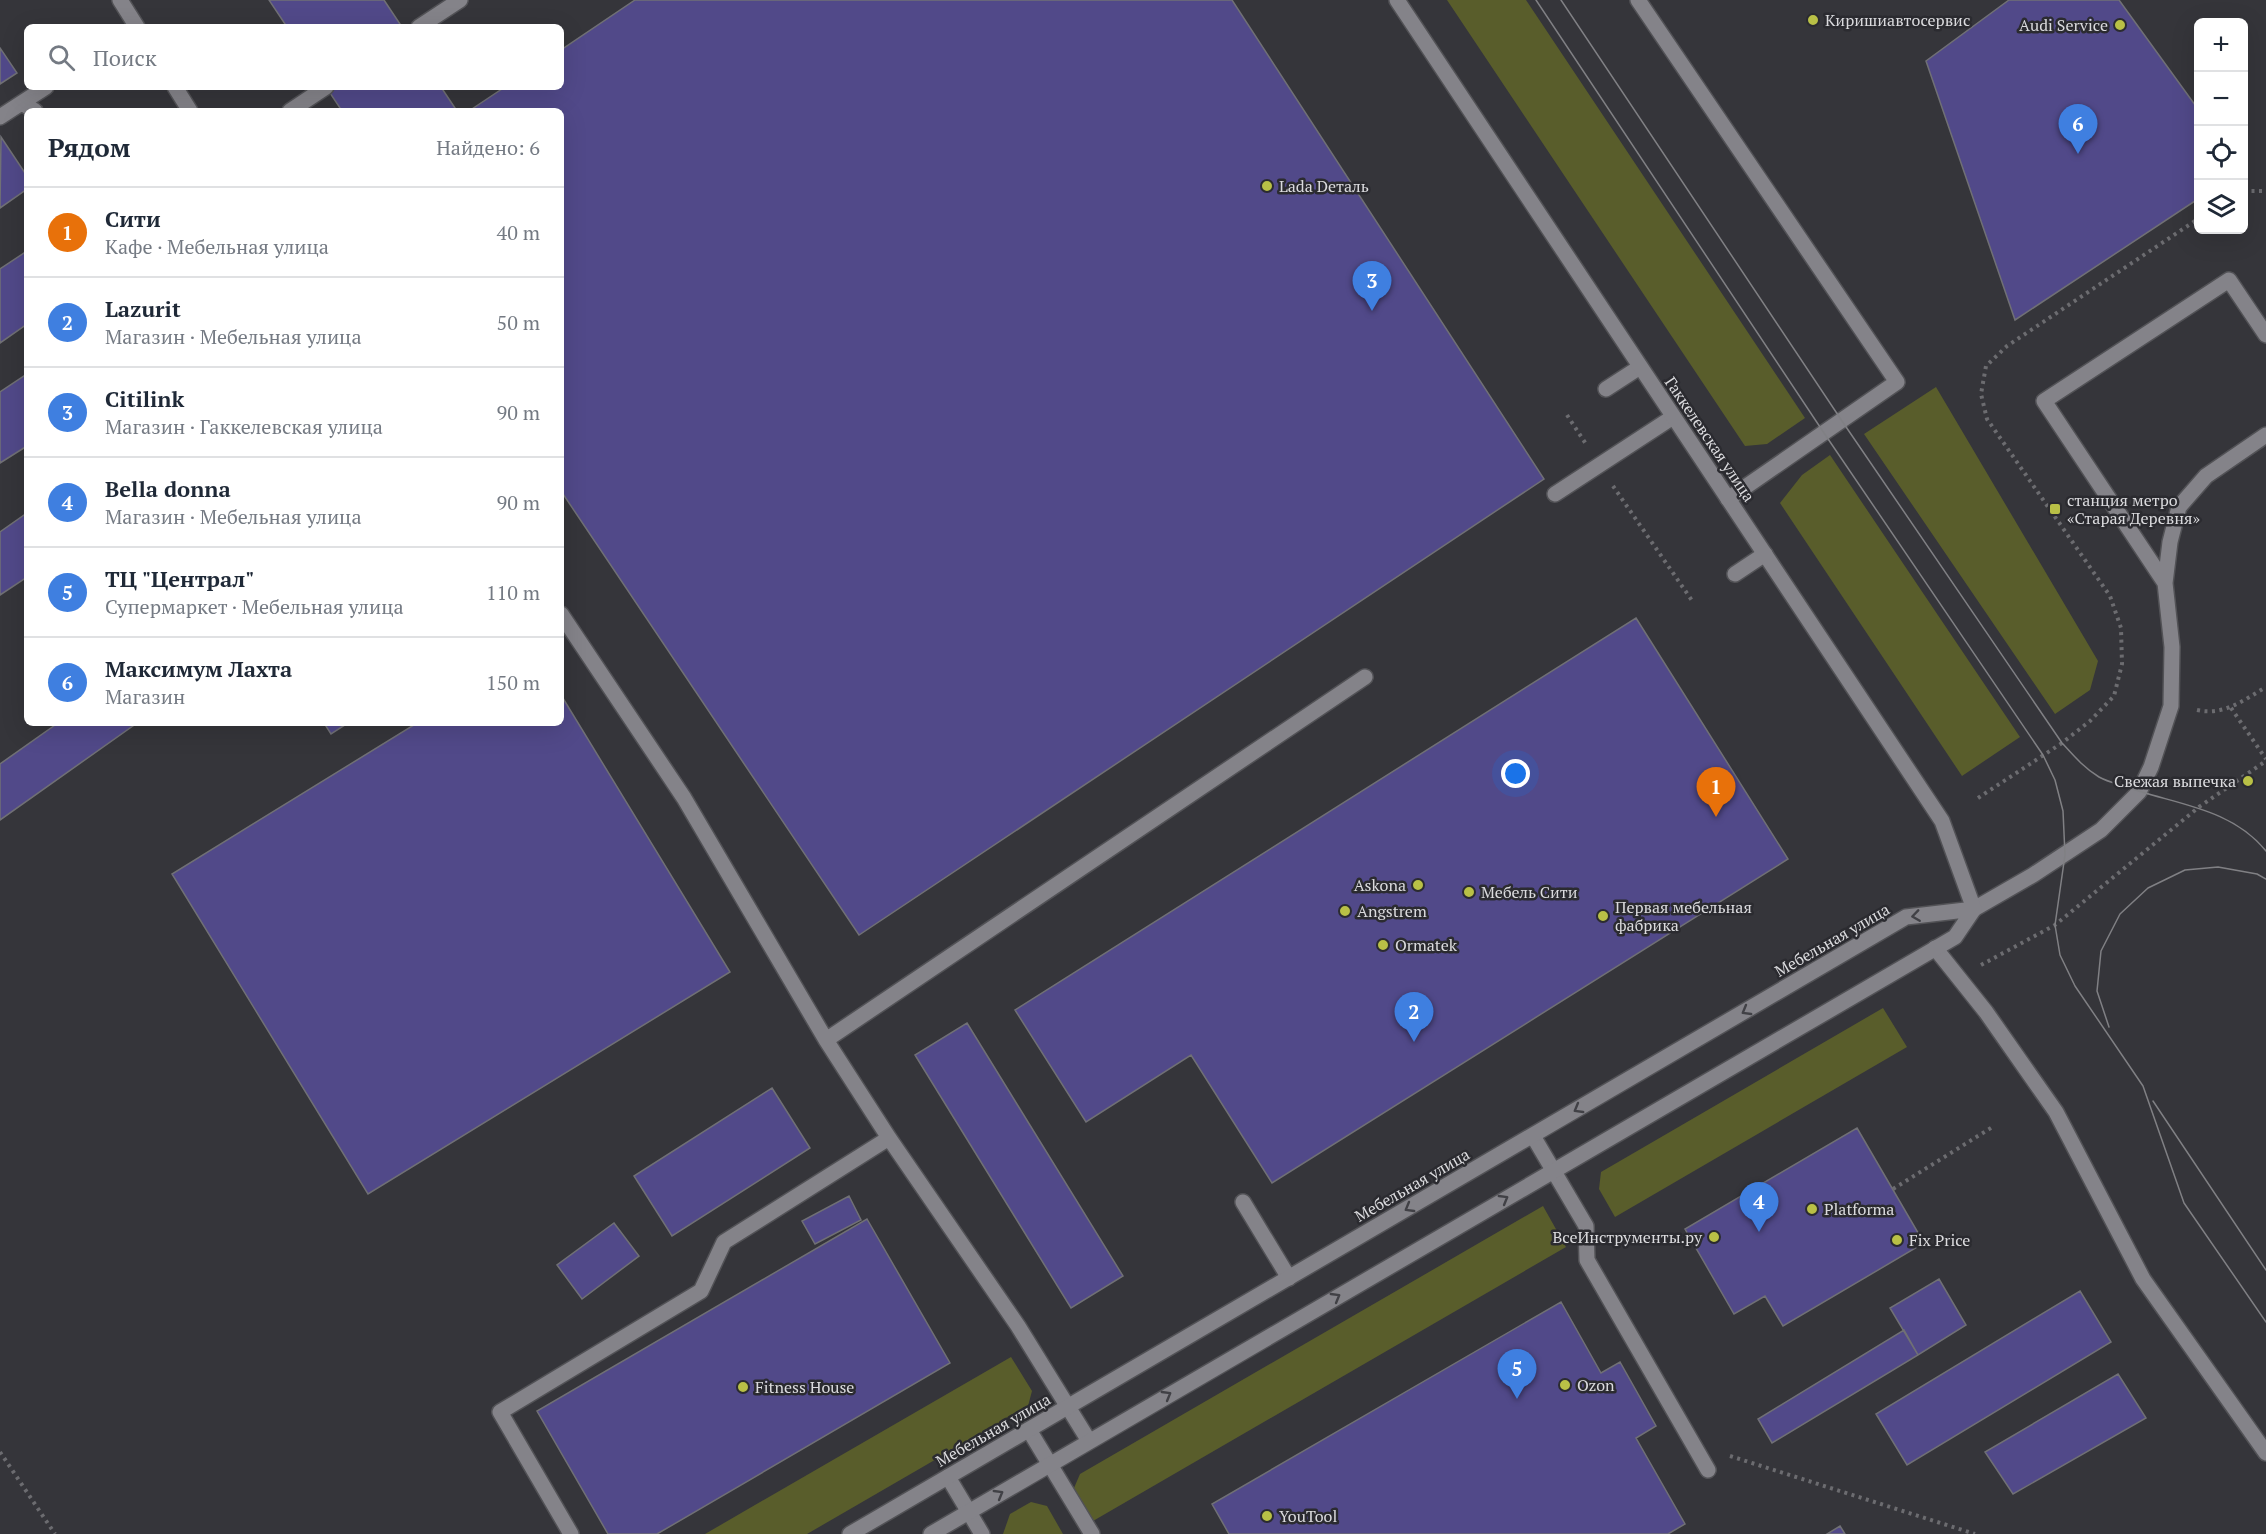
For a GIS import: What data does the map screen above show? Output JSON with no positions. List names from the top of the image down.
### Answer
{
  "streets": {
    "street": ["Гаккелевская улица", "Мебельная улица"]
  },
  "crossings": [
    ["Гаккелевская улица", "Мебельная улица"]
  ],
  "places": {
    "other": [
      "Киришиавтосервис",
      "Audi Service",
      "Lada Dеталь",
      "Свежая выпечка",
      "Askona",
      "Мебель Сити",
      "Angstrem",
      "Первая мебельная фабрика",
      "Ormatek",
      "Platforma",
      "ВсеИнструменты.ру",
      "Fix Price",
      "Ozon",
      "Fitness House",
      "YouTool"
    ],
    "transit": ["станция метро «Старая Деревня»"]
  },
  "page": {
    "map_buttons": ["+", "−"],
    "search": "Поиск",
    "pins": [
      "6",
      "3",
      "1",
      "2",
      "4",
      "5"
    ],
    "heading": ["Рядом", "Найдено: 6"],
    "list": [
      {
        "mark": "1",
        "name": "Сити",
        "note": "Кафе · Мебельная улица",
        "value": "40 m"
      },
      {
        "mark": "2",
        "name": "Lazurit",
        "note": "Магазин · Мебельная улица",
        "value": "50 m"
      },
      {
        "mark": "3",
        "name": "Citilink",
        "note": "Магазин · Гаккелевская улица",
        "value": "90 m"
      },
      {
        "mark": "4",
        "name": "Bella donna",
        "note": "Магазин · Мебельная улица",
        "value": "90 m"
      },
      {
        "mark": "5",
        "name": "ТЦ \"Централ\"",
        "note": "Супермаркет · Мебельная улица",
        "value": "110 m"
      },
      {
        "mark": "6",
        "name": "Максимум Лахта",
        "note": "Магазин",
        "value": "150 m"
      }
    ]
  }
}
